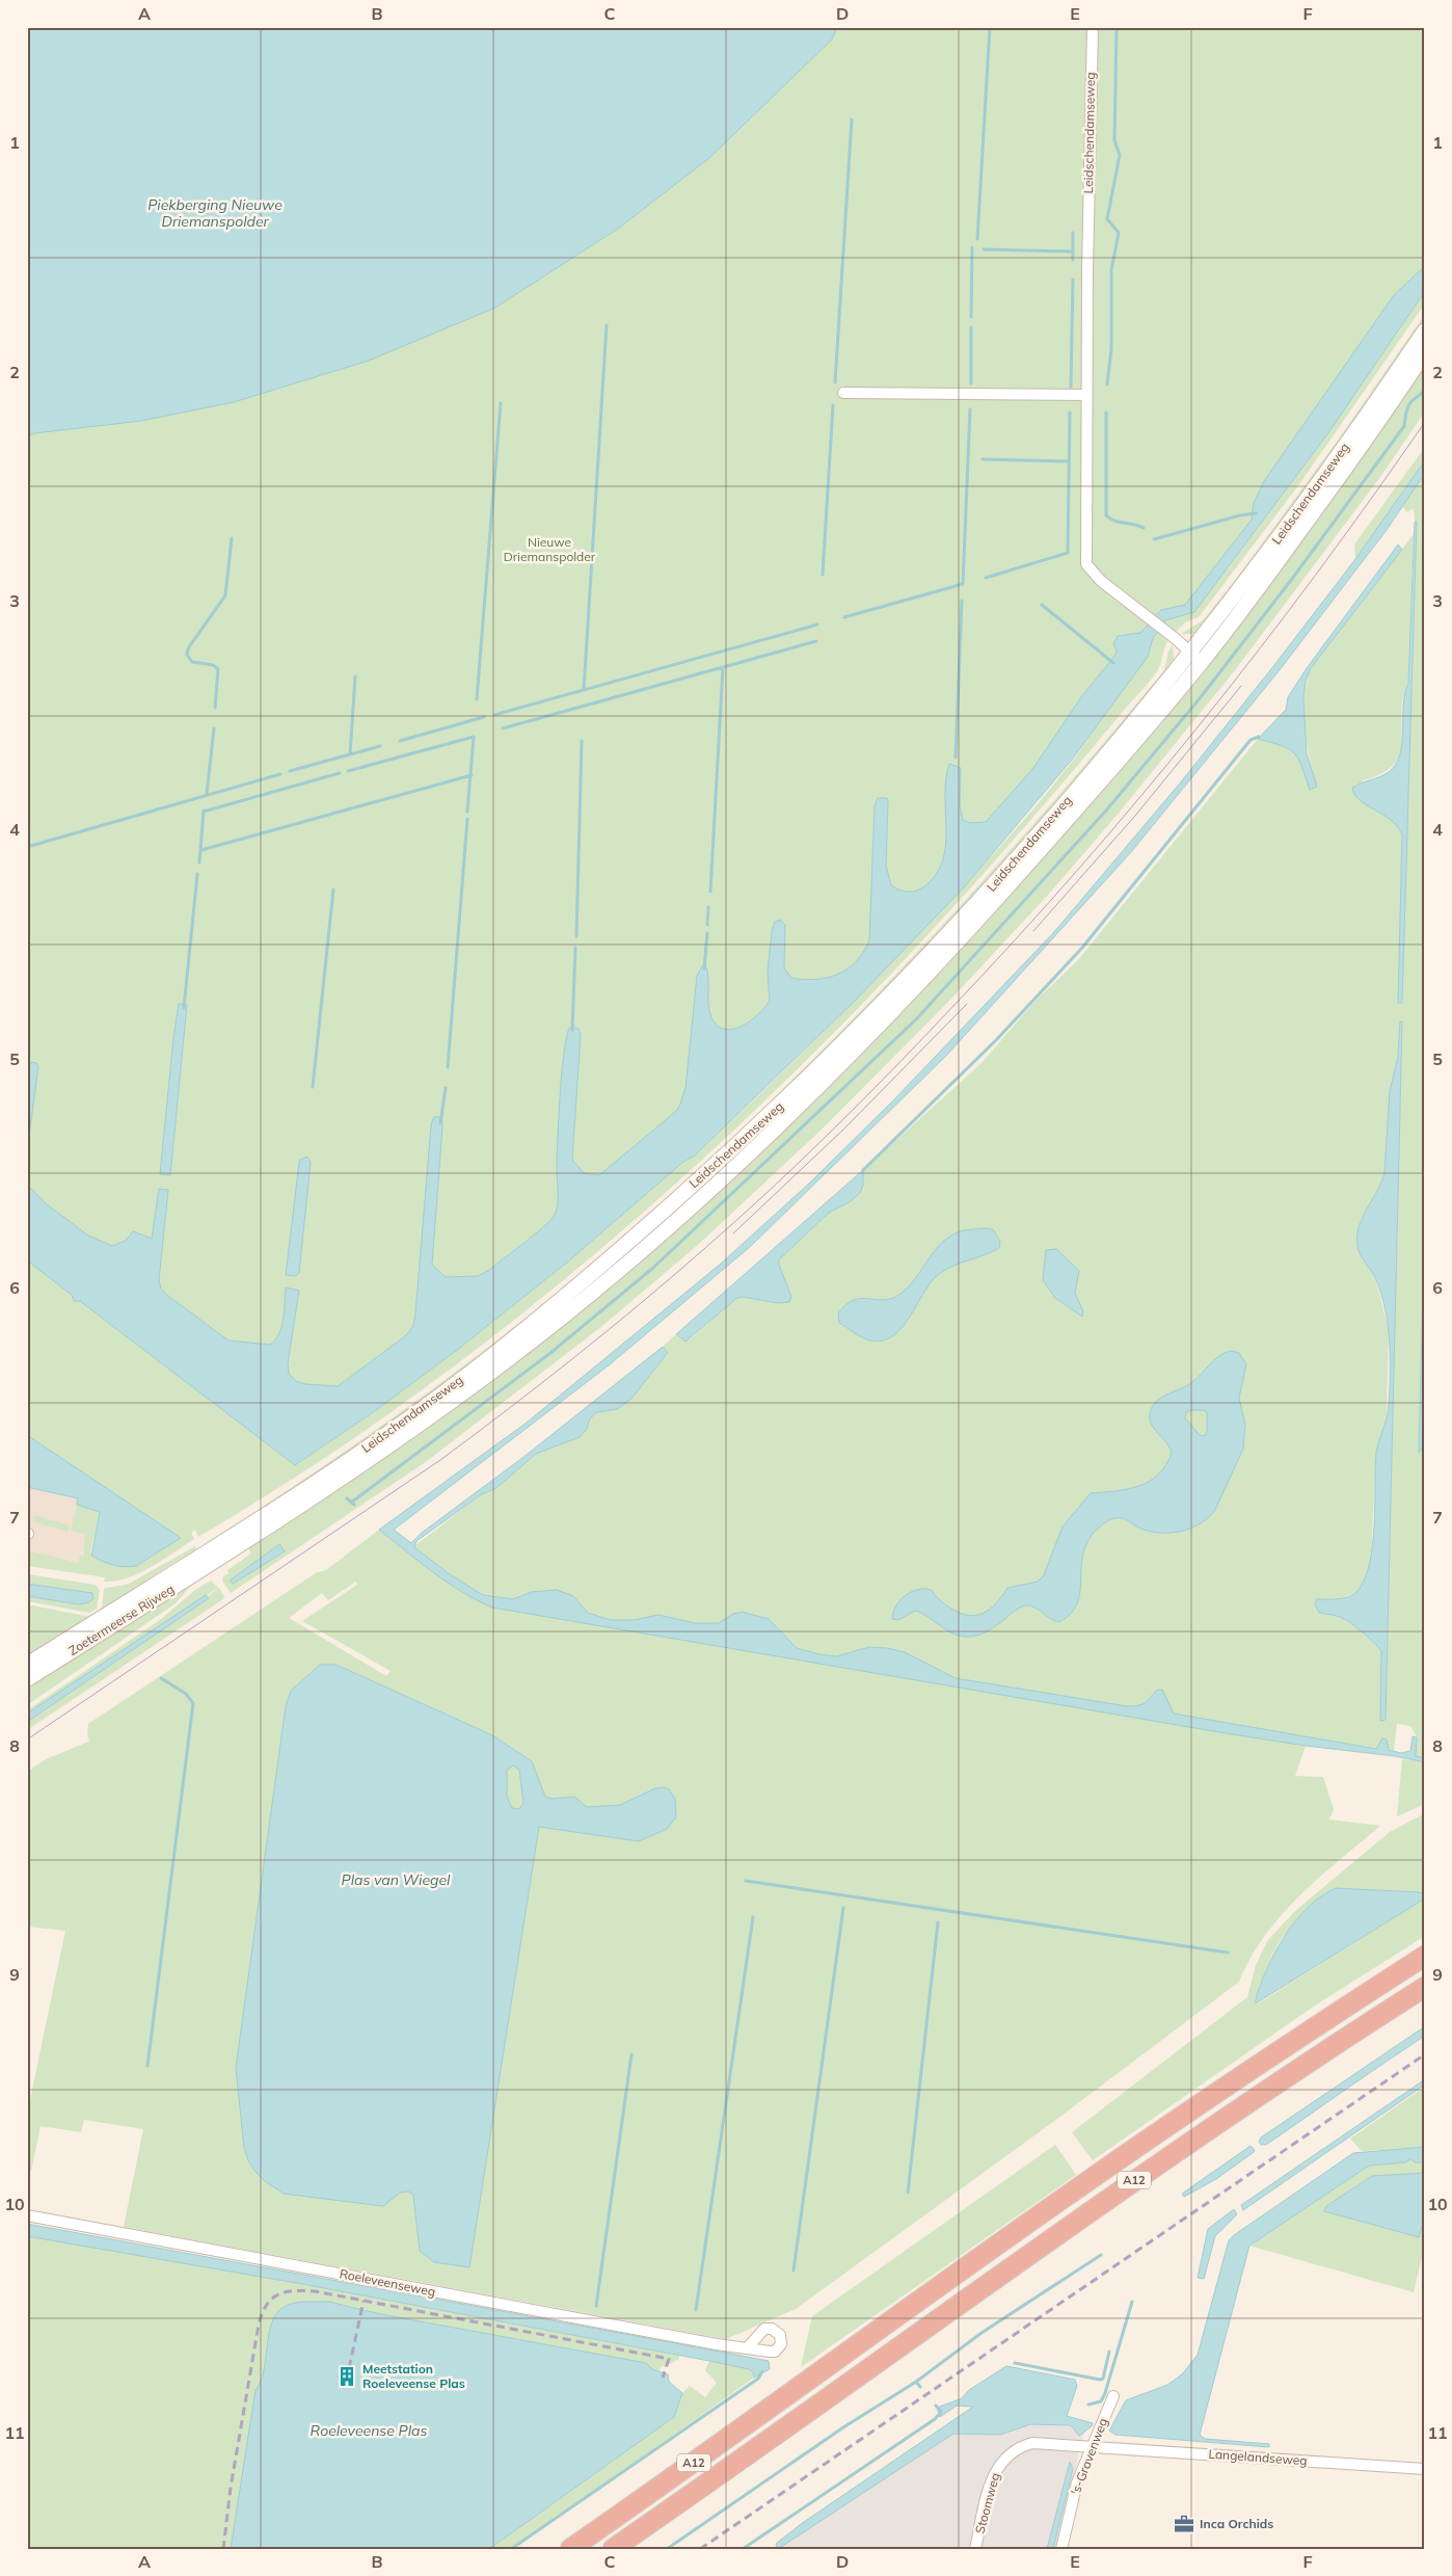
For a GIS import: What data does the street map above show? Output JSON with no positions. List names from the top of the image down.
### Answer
{
  "streets": {
    "highway": ["A12"],
    "main road": ["Leidschendamseweg", "Zoetermeerse Rijweg"],
    "street": [
      "Roeleveenseweg",
      "'s-Gravenweg",
      "Langelandseweg",
      "Stoomweg"
    ]
  },
  "crossings": [
    ["Leidschendamseweg", "Zoetermeerse Rijweg"],
    ["'s-Gravenweg", "Langelandseweg"],
    ["'s-Gravenweg", "Stoomweg"],
    ["Langelandseweg", "Stoomweg"]
  ],
  "water": ["Piekberging Nieuwe Driemanspolder", "Plas van Wiegel", "Roeleveense Plas"],
  "parks": ["Nieuwe Driemanspolder"],
  "places": {
    "building": ["Meetstation Roeleveense Plas"],
    "office": ["Inca Orchids"]
  },
  "grid": {
    "columns": [
      "A",
      "B",
      "C",
      "D",
      "E",
      "F"
    ],
    "rows": [
      "1",
      "2",
      "3",
      "4",
      "5",
      "6",
      "7",
      "8",
      "9",
      "10",
      "11"
    ]
  }
}
